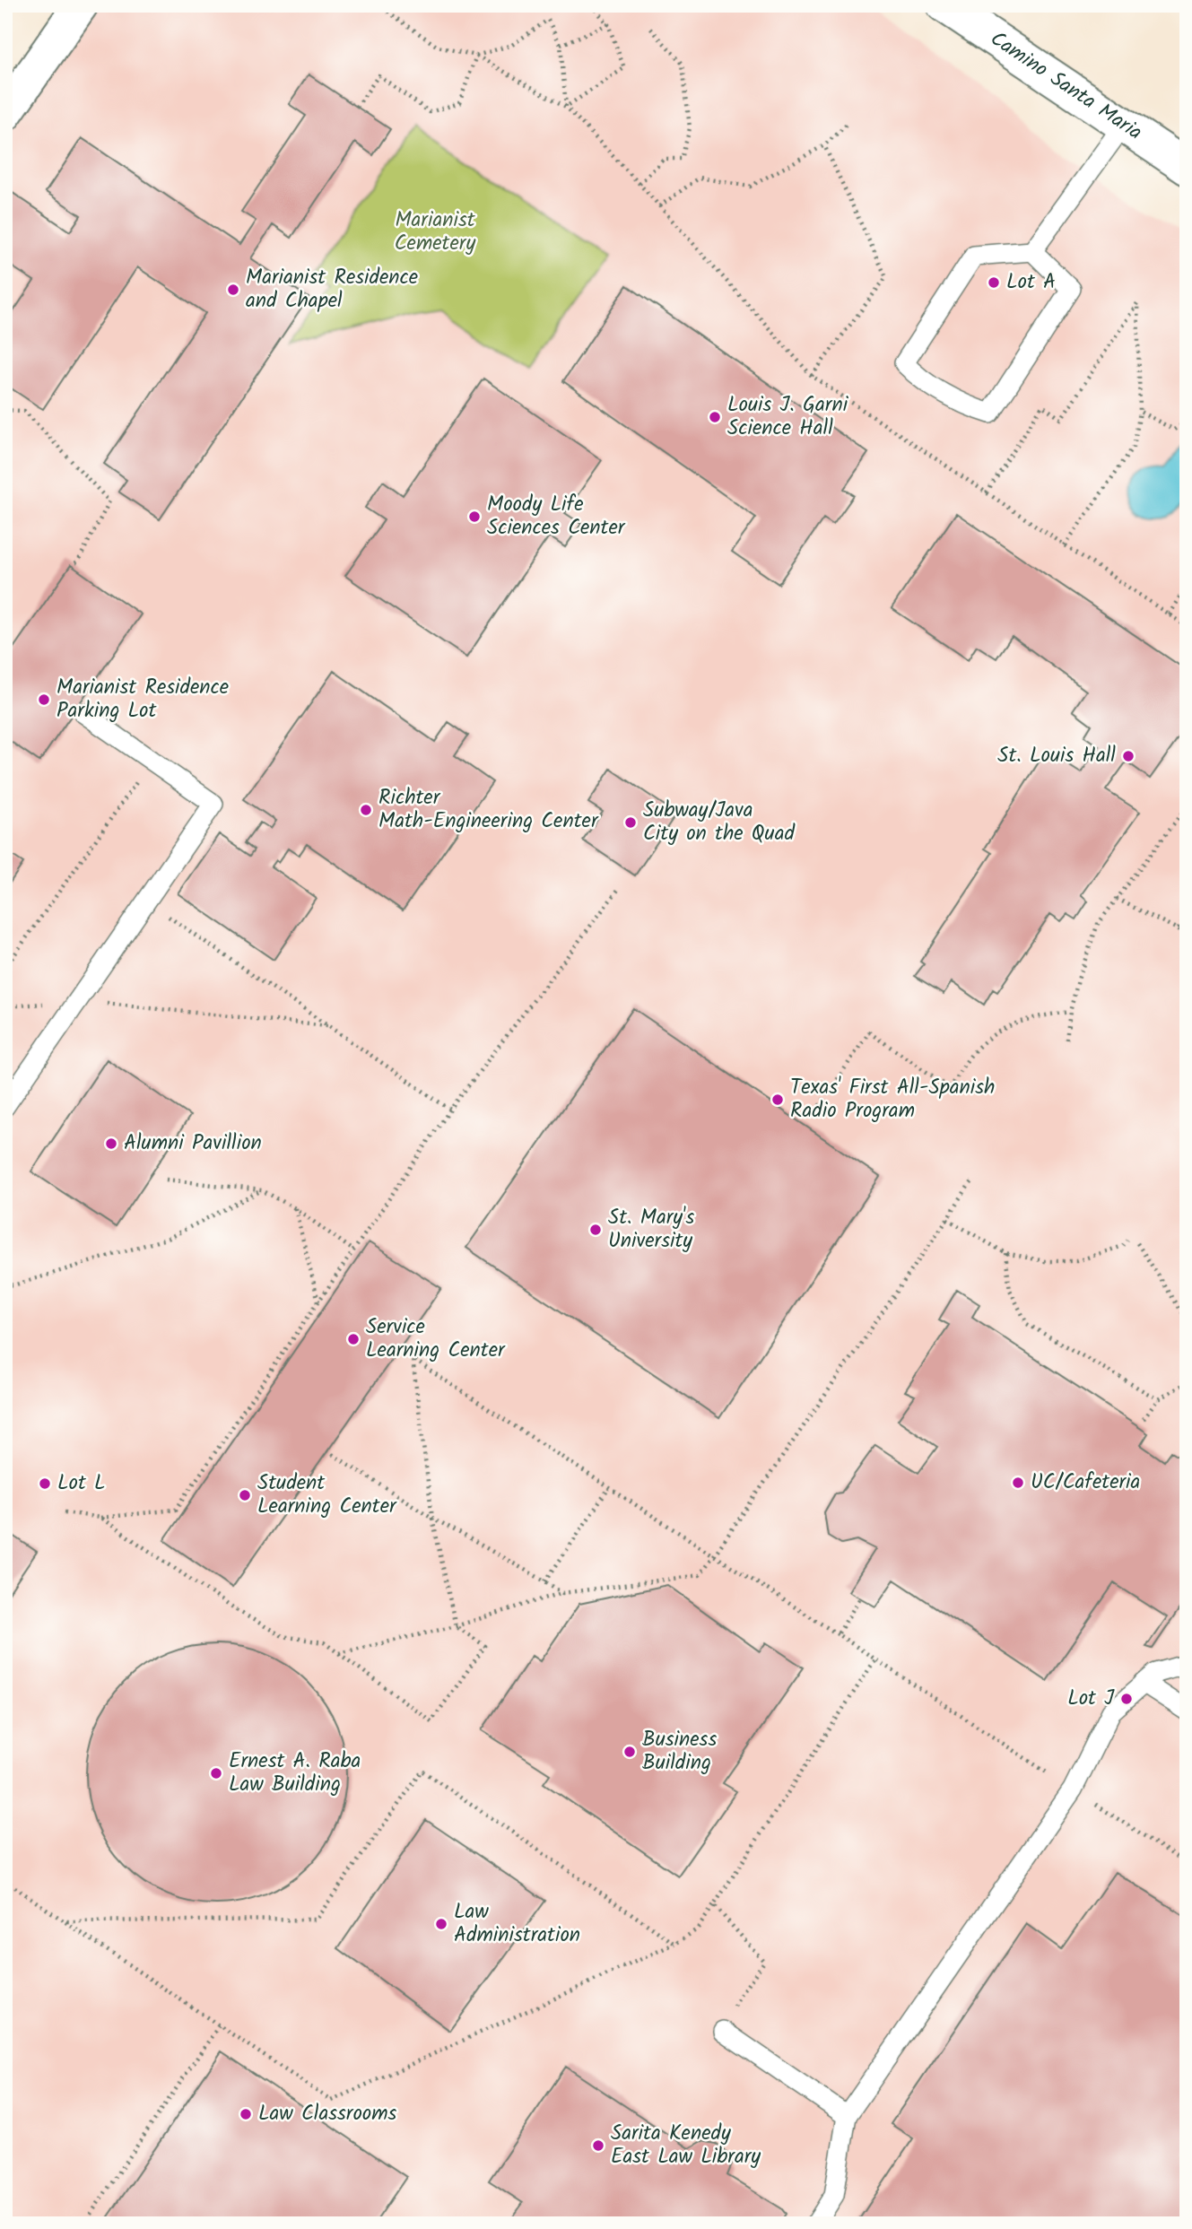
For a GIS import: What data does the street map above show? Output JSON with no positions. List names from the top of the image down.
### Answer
{
  "streets": {
    "street": ["Camino Santa Maria"]
  },
  "parks": ["Marianist Cemetery"],
  "places": [
    "Lot A",
    "Marianist Residence and Chapel",
    "Louis J. Garni Science Hall",
    "Moody Life Sciences Center",
    "Marianist Residence Parking Lot",
    "St. Louis Hall",
    "Richter Math-Engineering Center",
    "Subway/Java City on the Quad",
    "Texas' First All-Spanish Radio Program",
    "Alumni Pavillion",
    "St. Mary's University",
    "Service Learning Center",
    "UC/Cafeteria",
    "Lot L",
    "Student Learning Center",
    "Lot J",
    "Business Building",
    "Ernest A. Raba Law Building",
    "Law Administration",
    "Law Classrooms",
    "Sarita Kenedy East Law Library"
  ]
}
